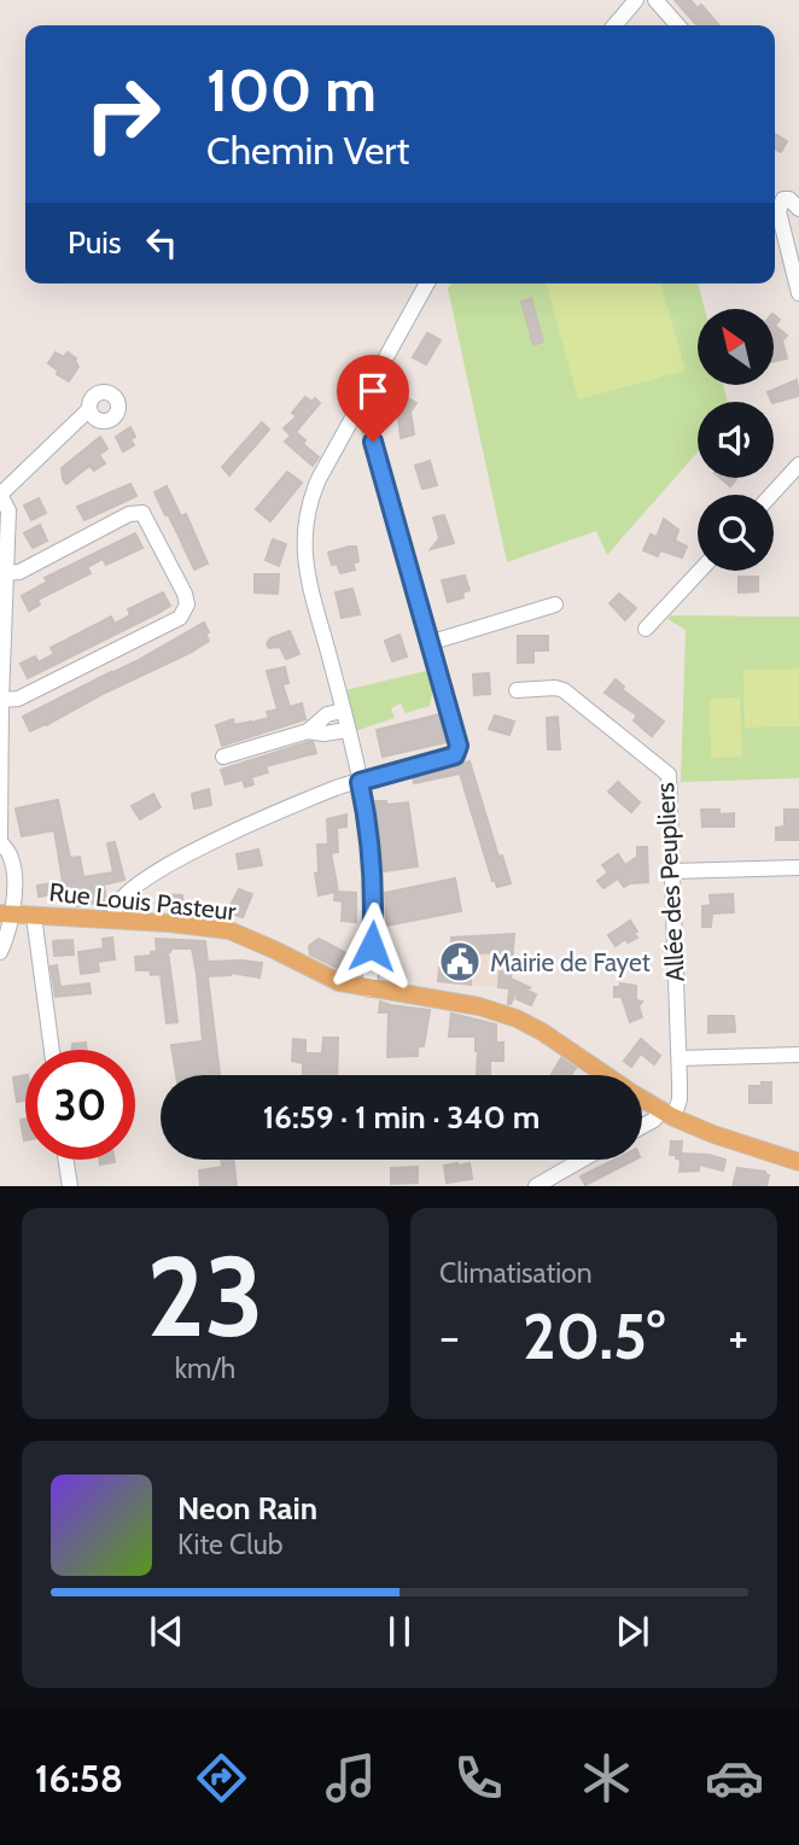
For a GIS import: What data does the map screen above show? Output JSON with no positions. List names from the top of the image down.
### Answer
{
  "streets": {
    "main road": ["Rue Louis Pasteur"],
    "street": ["Allée des Peupliers"]
  },
  "crossings": [
    ["Allée des Peupliers", "Rue Louis Pasteur"]
  ],
  "places": {
    "public building": ["Mairie de Fayet"]
  },
  "north": "top left",
  "page": {
    "turn": ["100 m", "Chemin Vert"],
    "then": "Puis",
    "limit": "30",
    "trip": "16:59 · 1 min · 340 m",
    "tile": [
      ["23", "km/h"],
      "Climatisation"
    ],
    "heat": ["−", "20.5°", "+"],
    "song": ["Neon Rain", "Kite Club"],
    "tabs": "16:58"
  }
}
